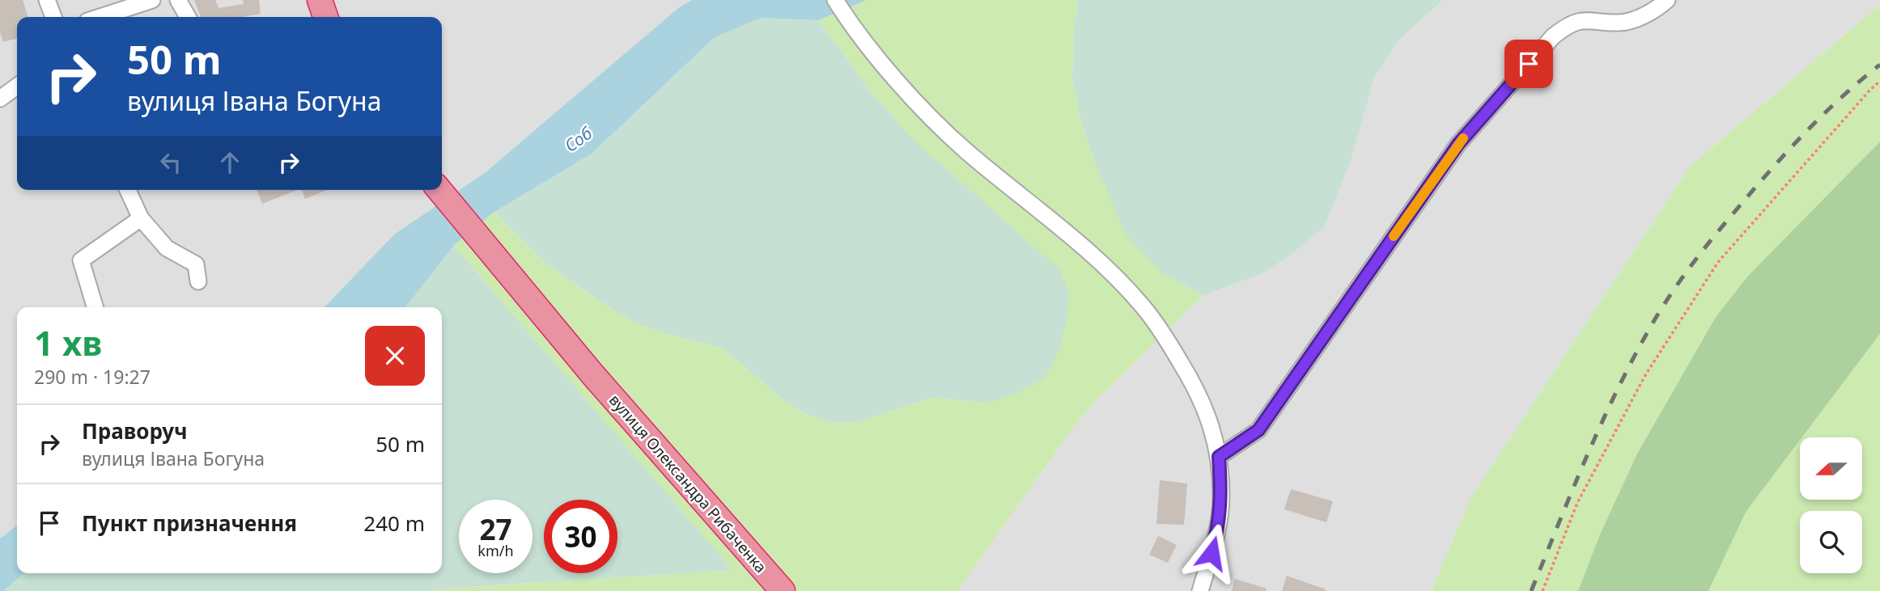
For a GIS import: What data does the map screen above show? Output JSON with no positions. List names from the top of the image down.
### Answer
{
  "streets": {
    "highway": ["вулиця Олександра Рибаченка"]
  },
  "water": ["Соб"],
  "north": "left",
  "page": {
    "turn": ["50 m", "вулиця Івана Богуна"],
    "heading": ["1 хв", "290 m · 19:27"],
    "list": [
      {
        "name": "Праворуч",
        "note": "вулиця Івана Богуна",
        "value": "50 m"
      },
      {
        "name": "Пункт призначення",
        "value": "240 m"
      }
    ],
    "speed": "27 km/h",
    "limit": "30"
  }
}
